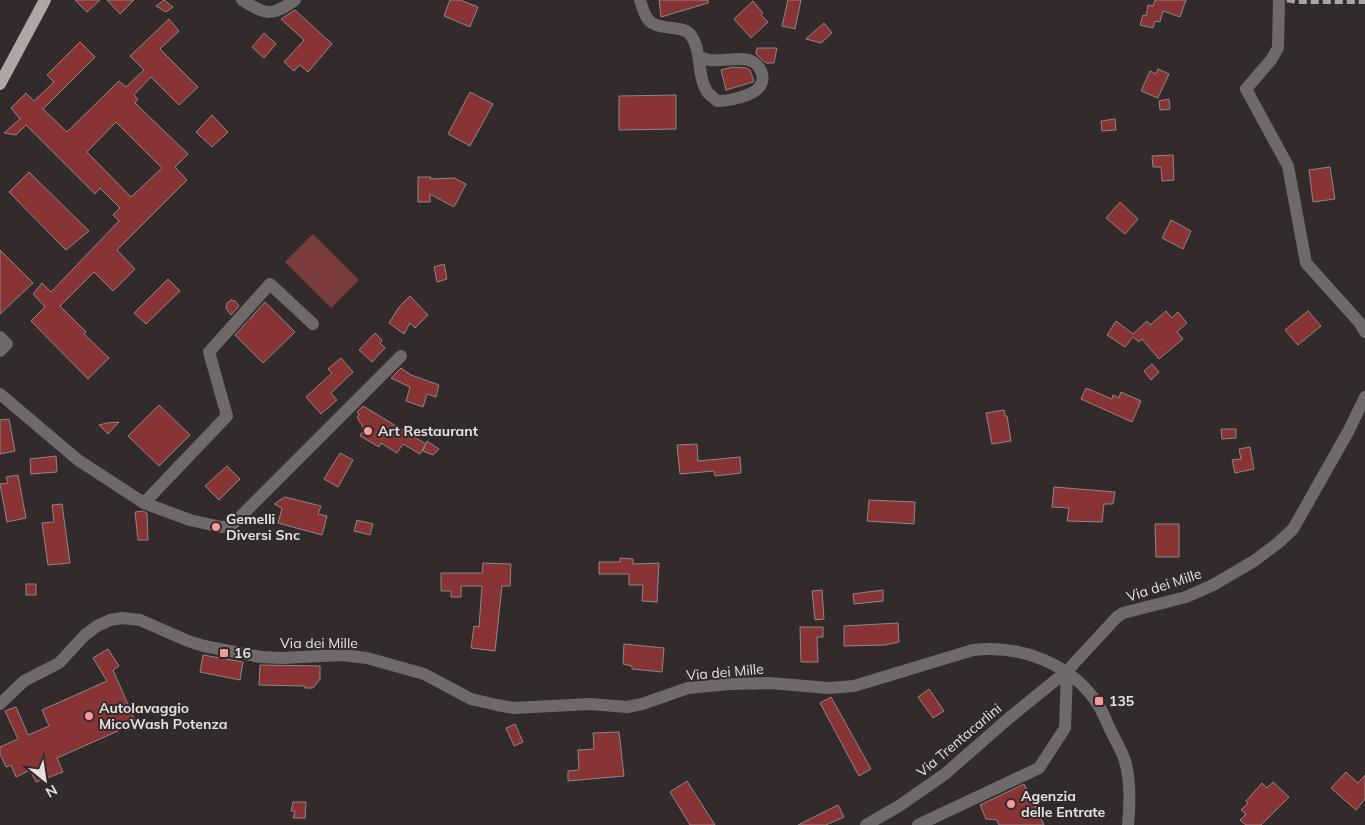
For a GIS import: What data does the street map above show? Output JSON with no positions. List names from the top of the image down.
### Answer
{
  "streets": {
    "street": ["Via dei Mille", "Via Trentacarlini"]
  },
  "crossings": [
    ["Via dei Mille", "Via Trentacarlini"]
  ],
  "places": {
    "other": [
      "Art Restaurant",
      "Gemelli Diversi Snc",
      "Autolavaggio MicoWash Potenza",
      "Agenzia delle Entrate"
    ],
    "transit": ["16", "135"]
  },
  "north": "bottom right"
}
